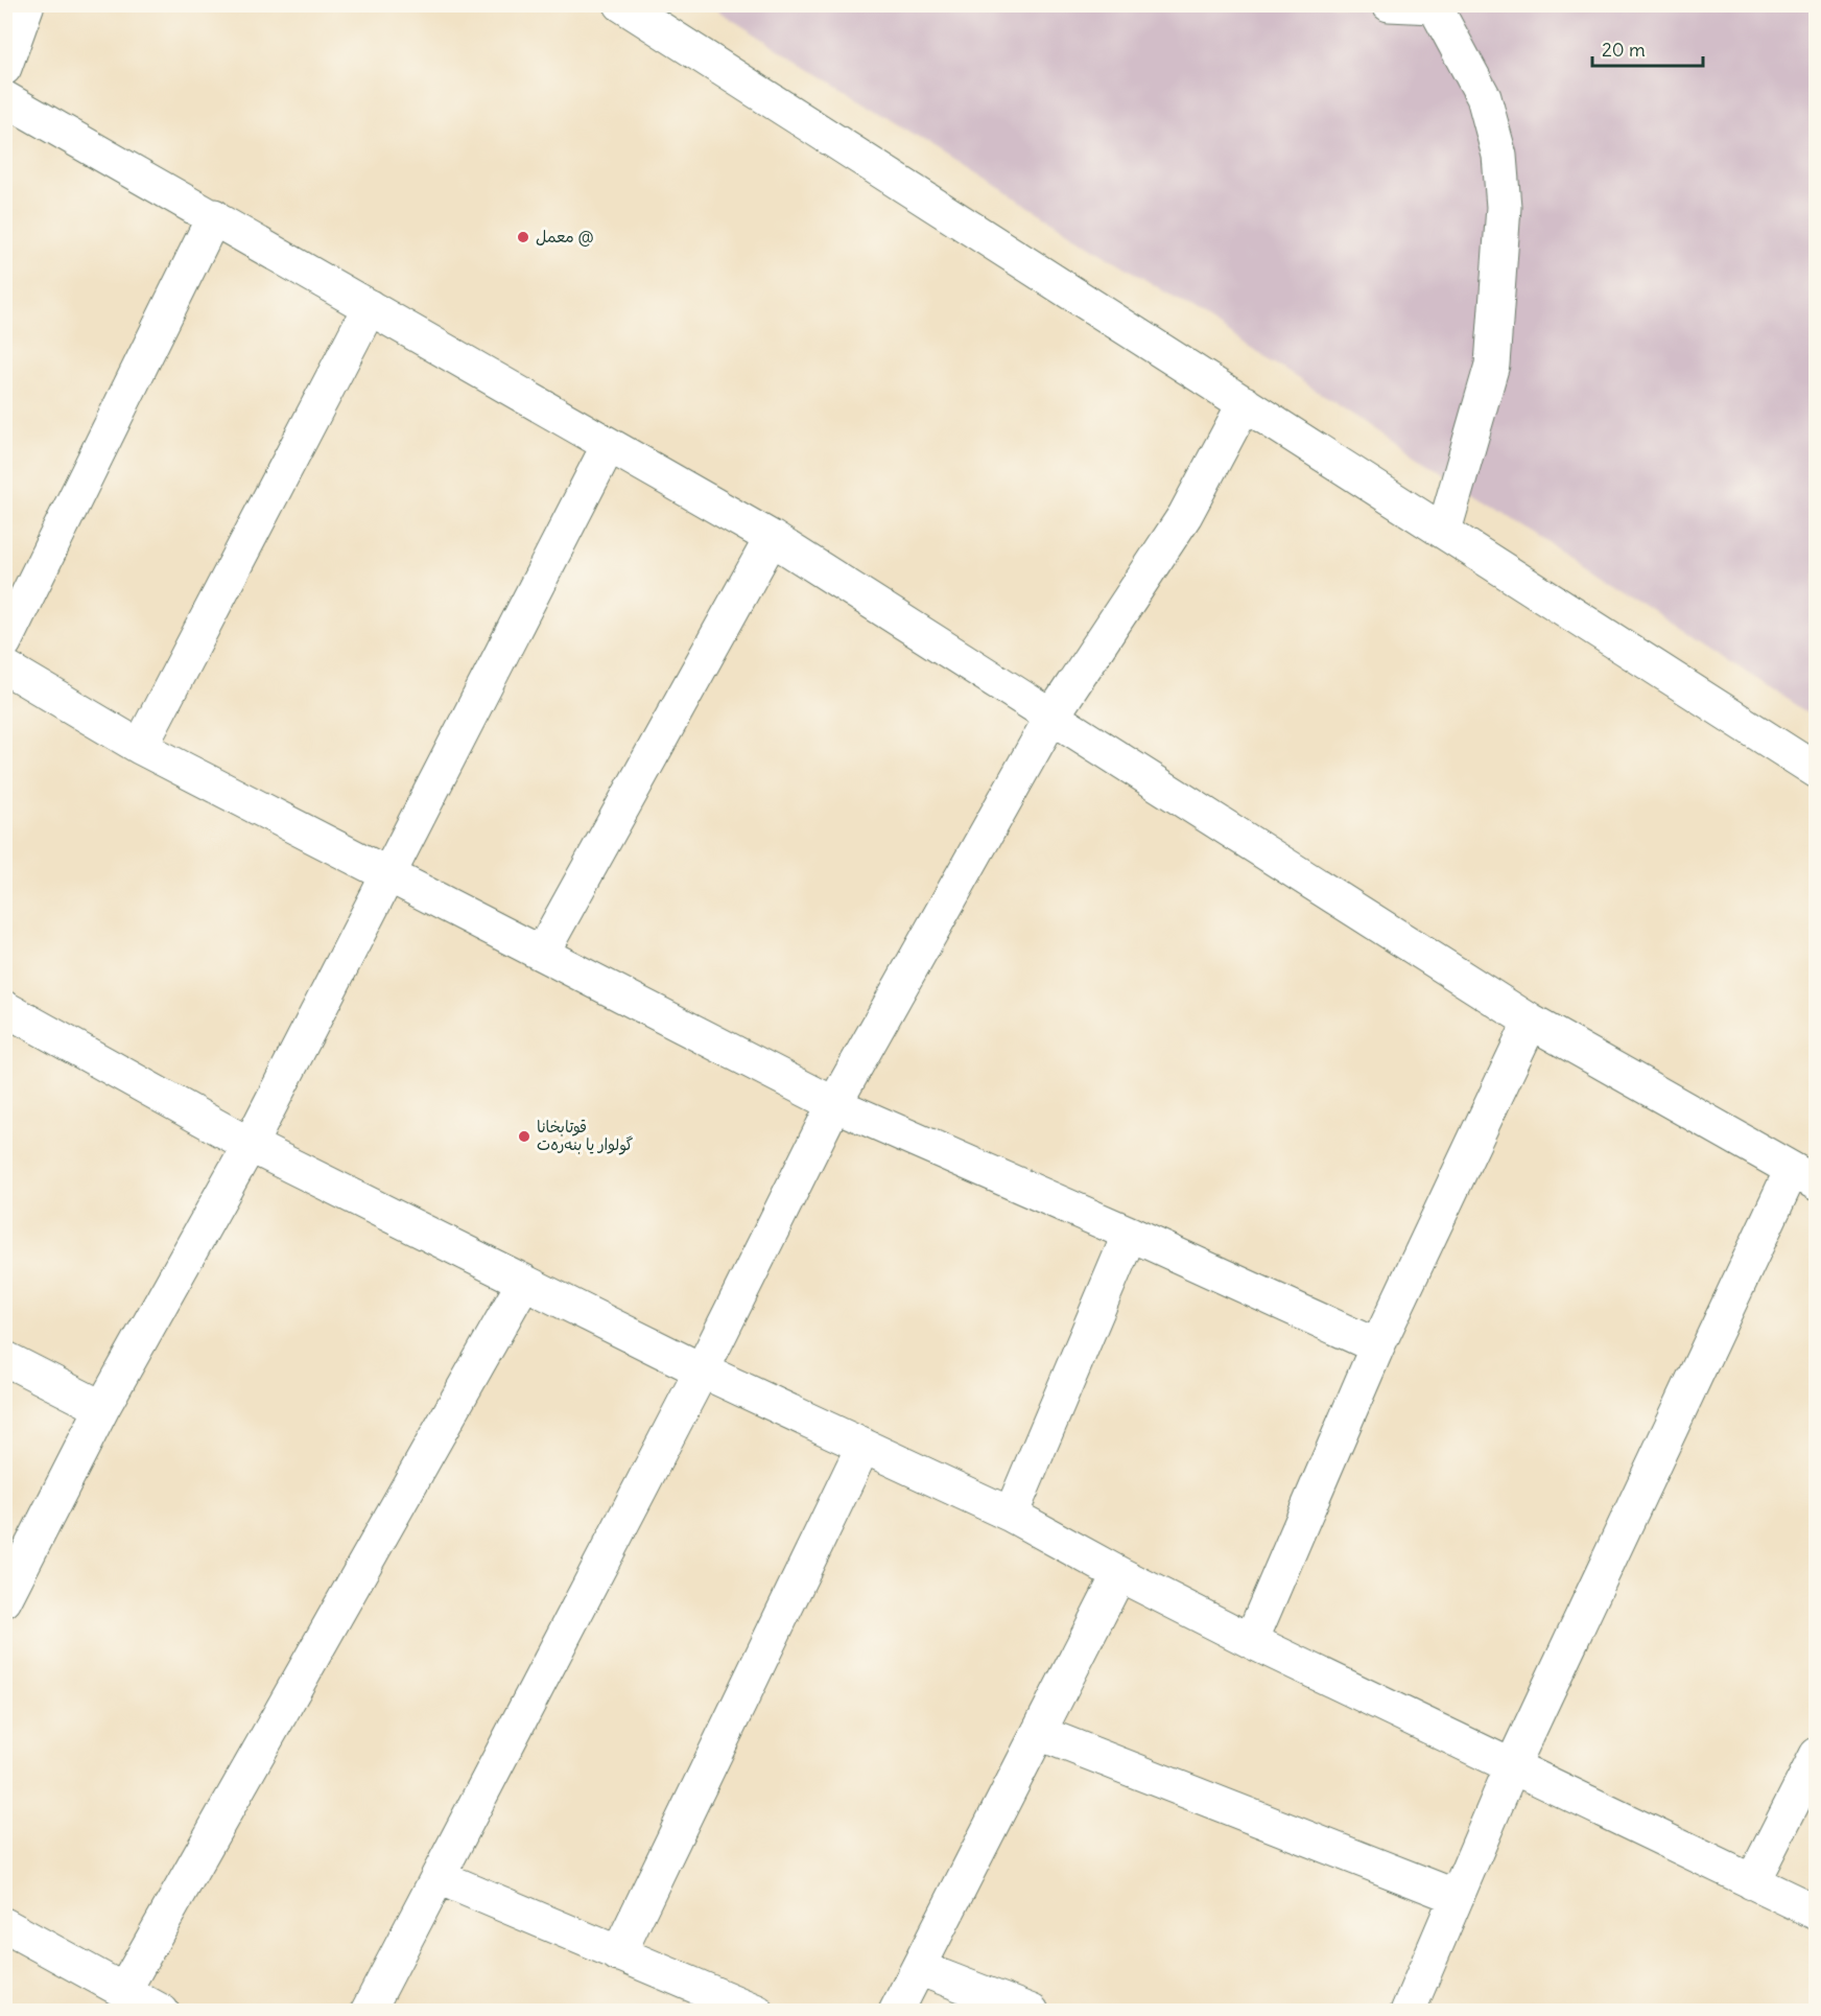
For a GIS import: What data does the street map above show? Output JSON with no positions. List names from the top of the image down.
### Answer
{
  "places": ["معمل @", "قوتابخانا گولوار یا بنەرەت"],
  "scale_bar": "20 m"
}
